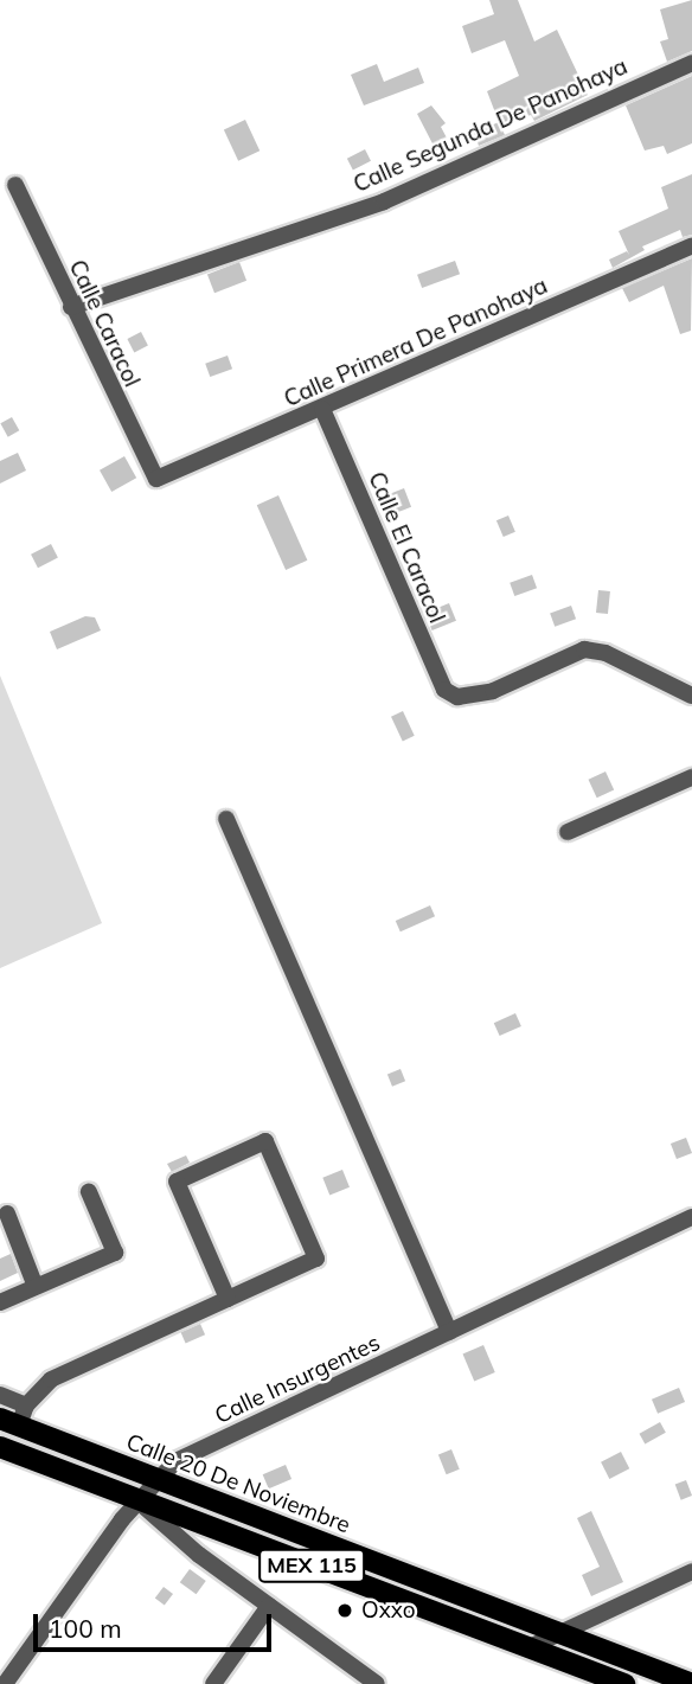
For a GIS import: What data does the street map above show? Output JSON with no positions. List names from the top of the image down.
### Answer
{
  "streets": {
    "main road": ["Calle 20 De Noviembre", "MEX 115"],
    "street": [
      "Calle Segunda De Panohaya",
      "Calle Caracol",
      "Calle Primera De Panohaya",
      "Calle El Caracol",
      "Calle Insurgentes"
    ]
  },
  "crossings": [
    ["Calle Segunda De Panohaya", "Calle Caracol"],
    ["Calle Caracol", "Calle Primera De Panohaya"],
    ["Calle Primera De Panohaya", "Calle El Caracol"],
    ["Calle Insurgentes", "Calle 20 De Noviembre"],
    ["Calle Insurgentes", "MEX 115"]
  ],
  "places": ["Oxxo"],
  "scale_bar": "100 m"
}
